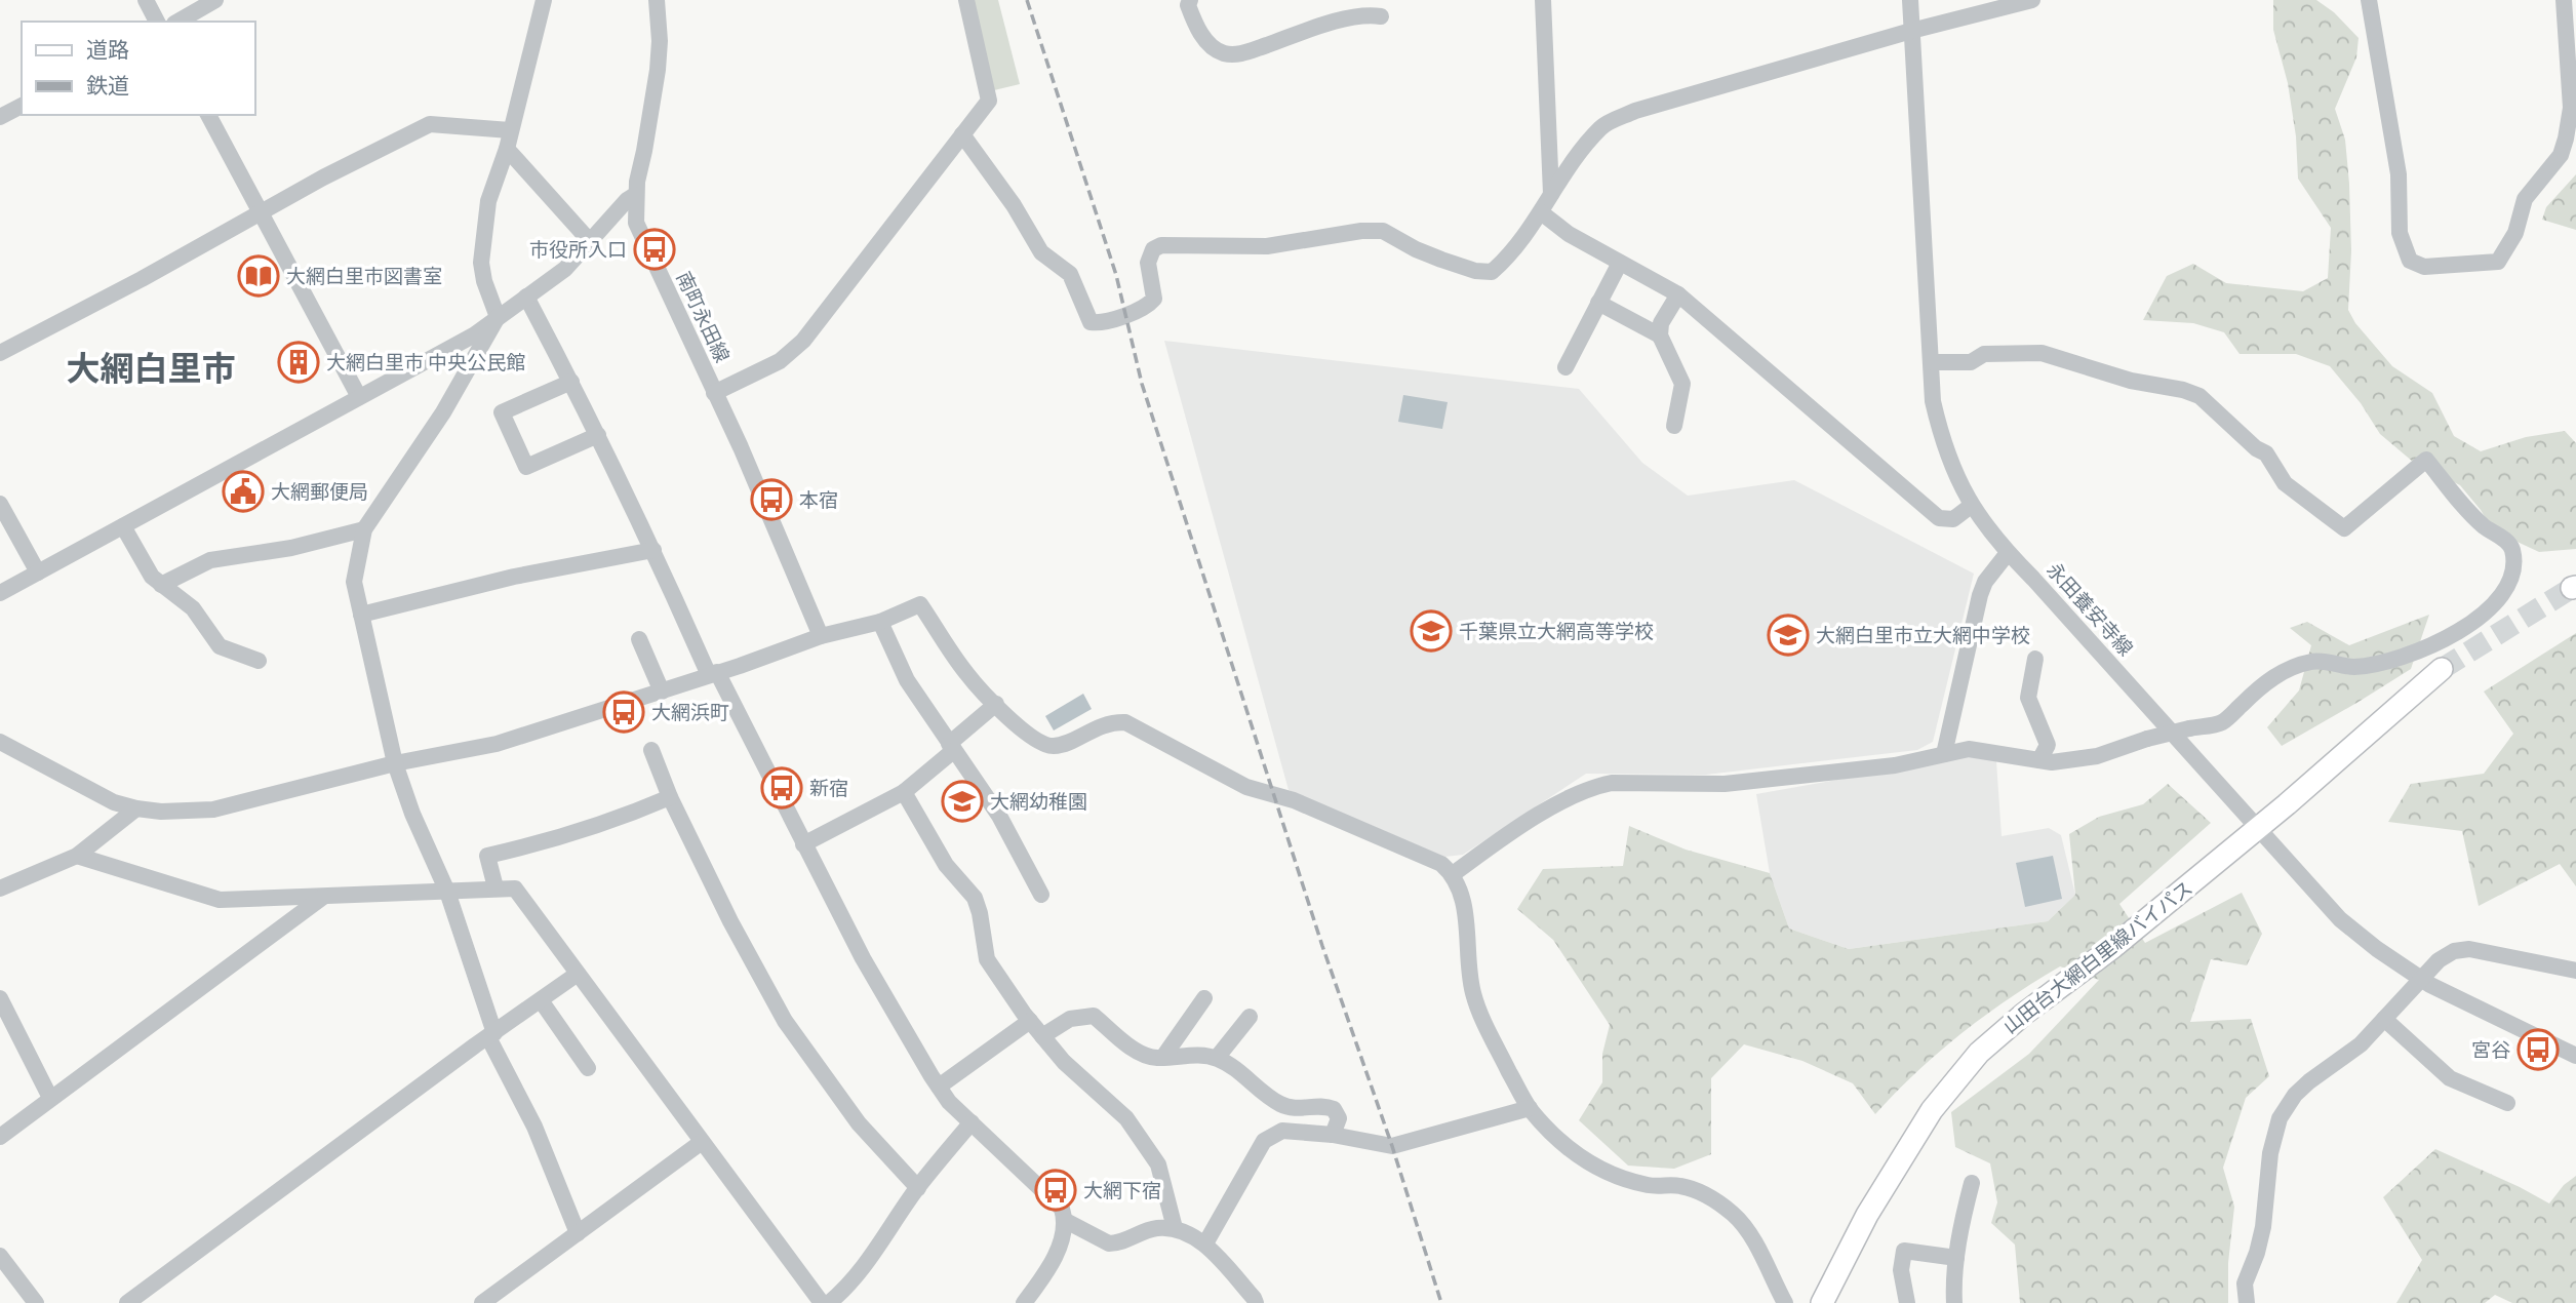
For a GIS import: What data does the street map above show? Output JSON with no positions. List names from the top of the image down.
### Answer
{
  "streets": {
    "main road": ["山田台大網白里線バイパス"],
    "street": ["南町永田線", "永田養安寺線"]
  },
  "crossings": [
    ["永田養安寺線", "山田台大網白里線バイパス"]
  ],
  "districts": ["大網白里市"],
  "places": {
    "bus stop": [
      "市役所入口",
      "本宿",
      "大網浜町",
      "新宿",
      "宮谷",
      "大網下宿"
    ],
    "library": ["大網白里市図書室"],
    "building": ["大網白里市 中央公民館"],
    "public building": ["大網郵便局"],
    "school or university": ["千葉県立大網高等学校", "大網白里市立大網中学校", "大網幼稚園"]
  },
  "legend": ["道路", "鉄道"]
}
